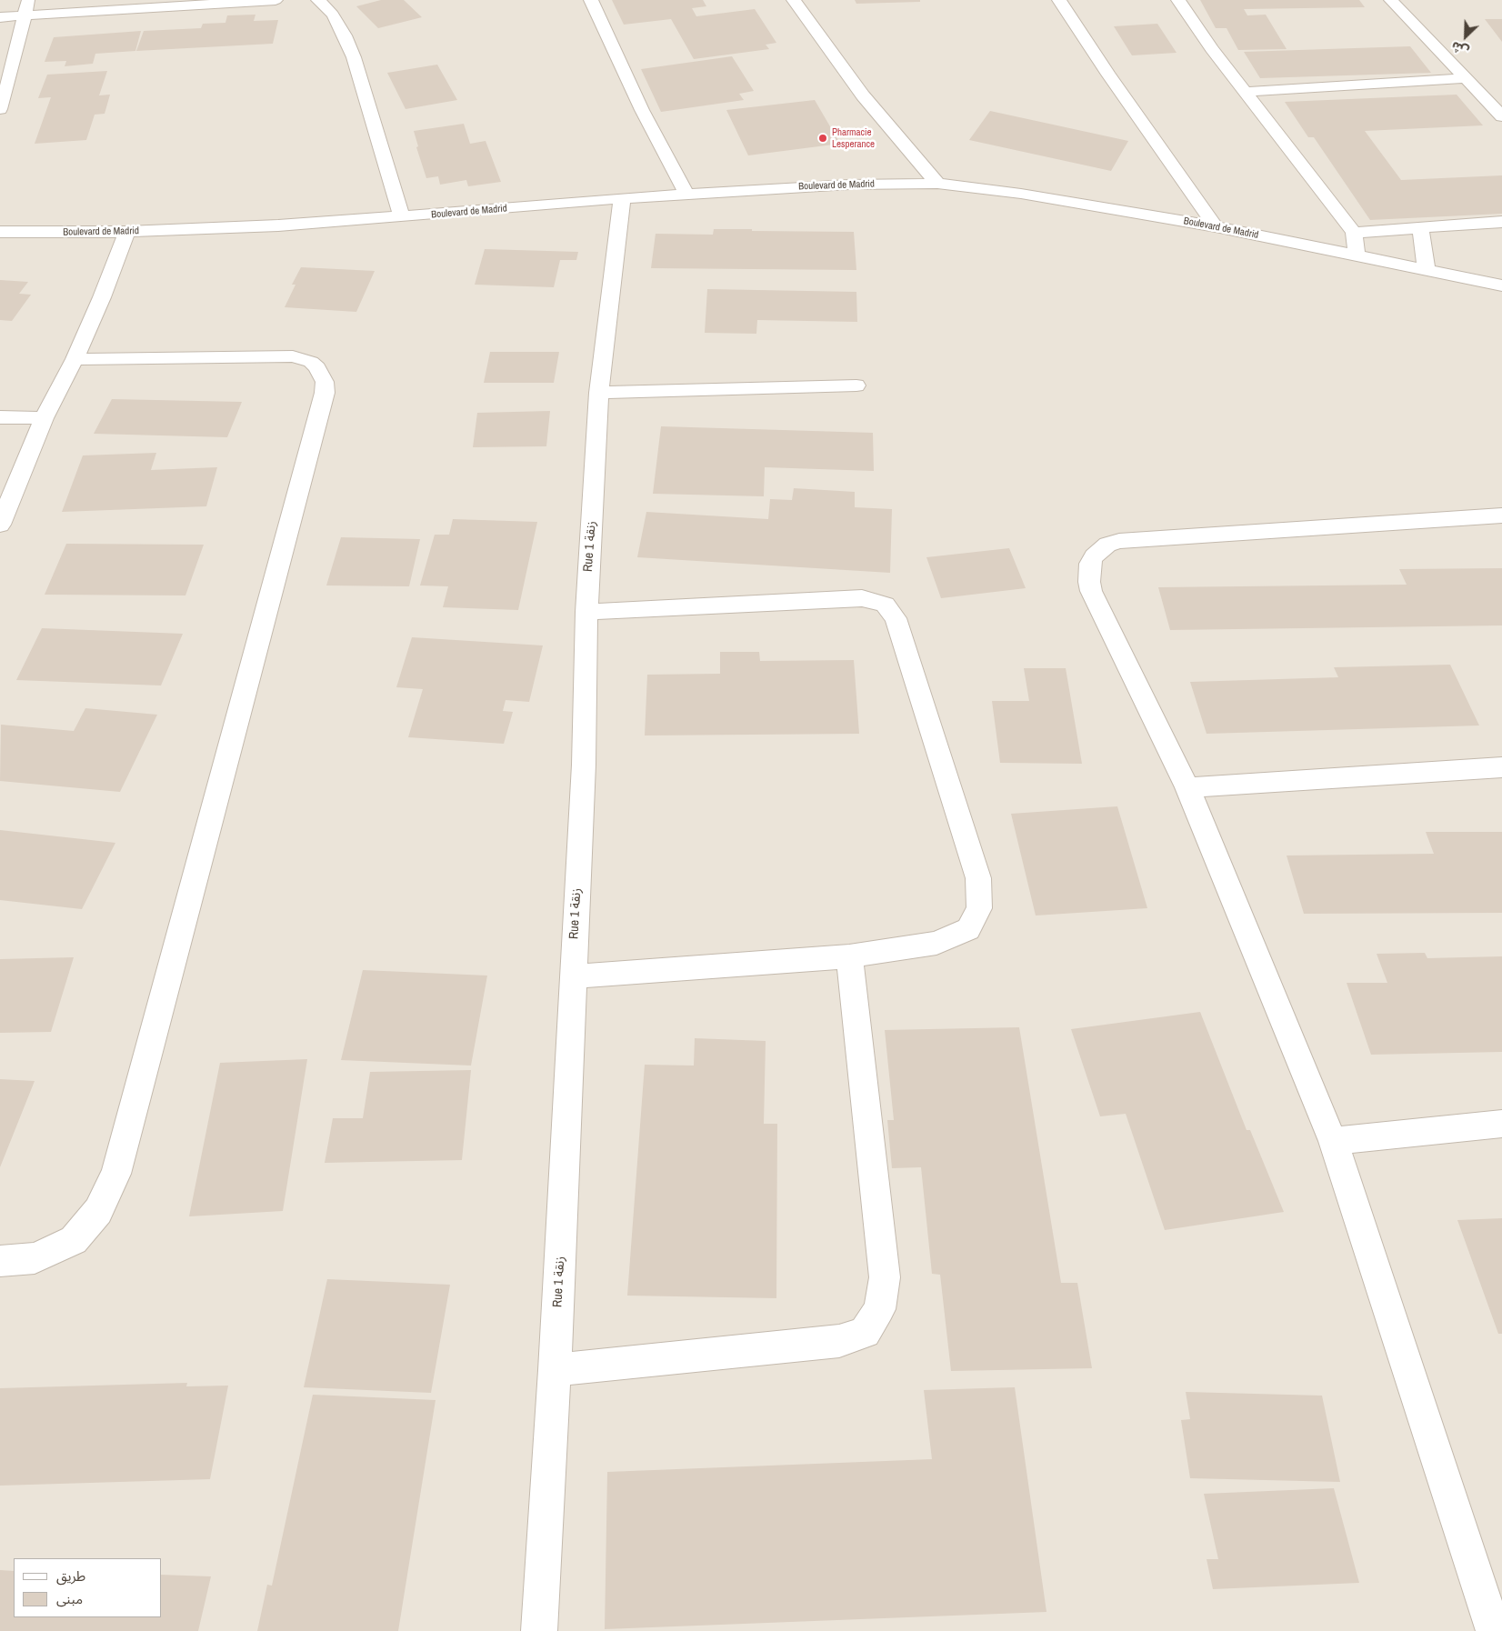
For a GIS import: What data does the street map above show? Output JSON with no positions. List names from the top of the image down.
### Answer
{
  "streets": {
    "street": ["Boulevard de Madrid", "Rue 1 زنقة"]
  },
  "crossings": [
    ["Boulevard de Madrid", "Rue 1 زنقة"]
  ],
  "places": ["Pharmacie Lesperance"],
  "legend": ["طريق", "مبنى"],
  "north": "bottom left"
}
